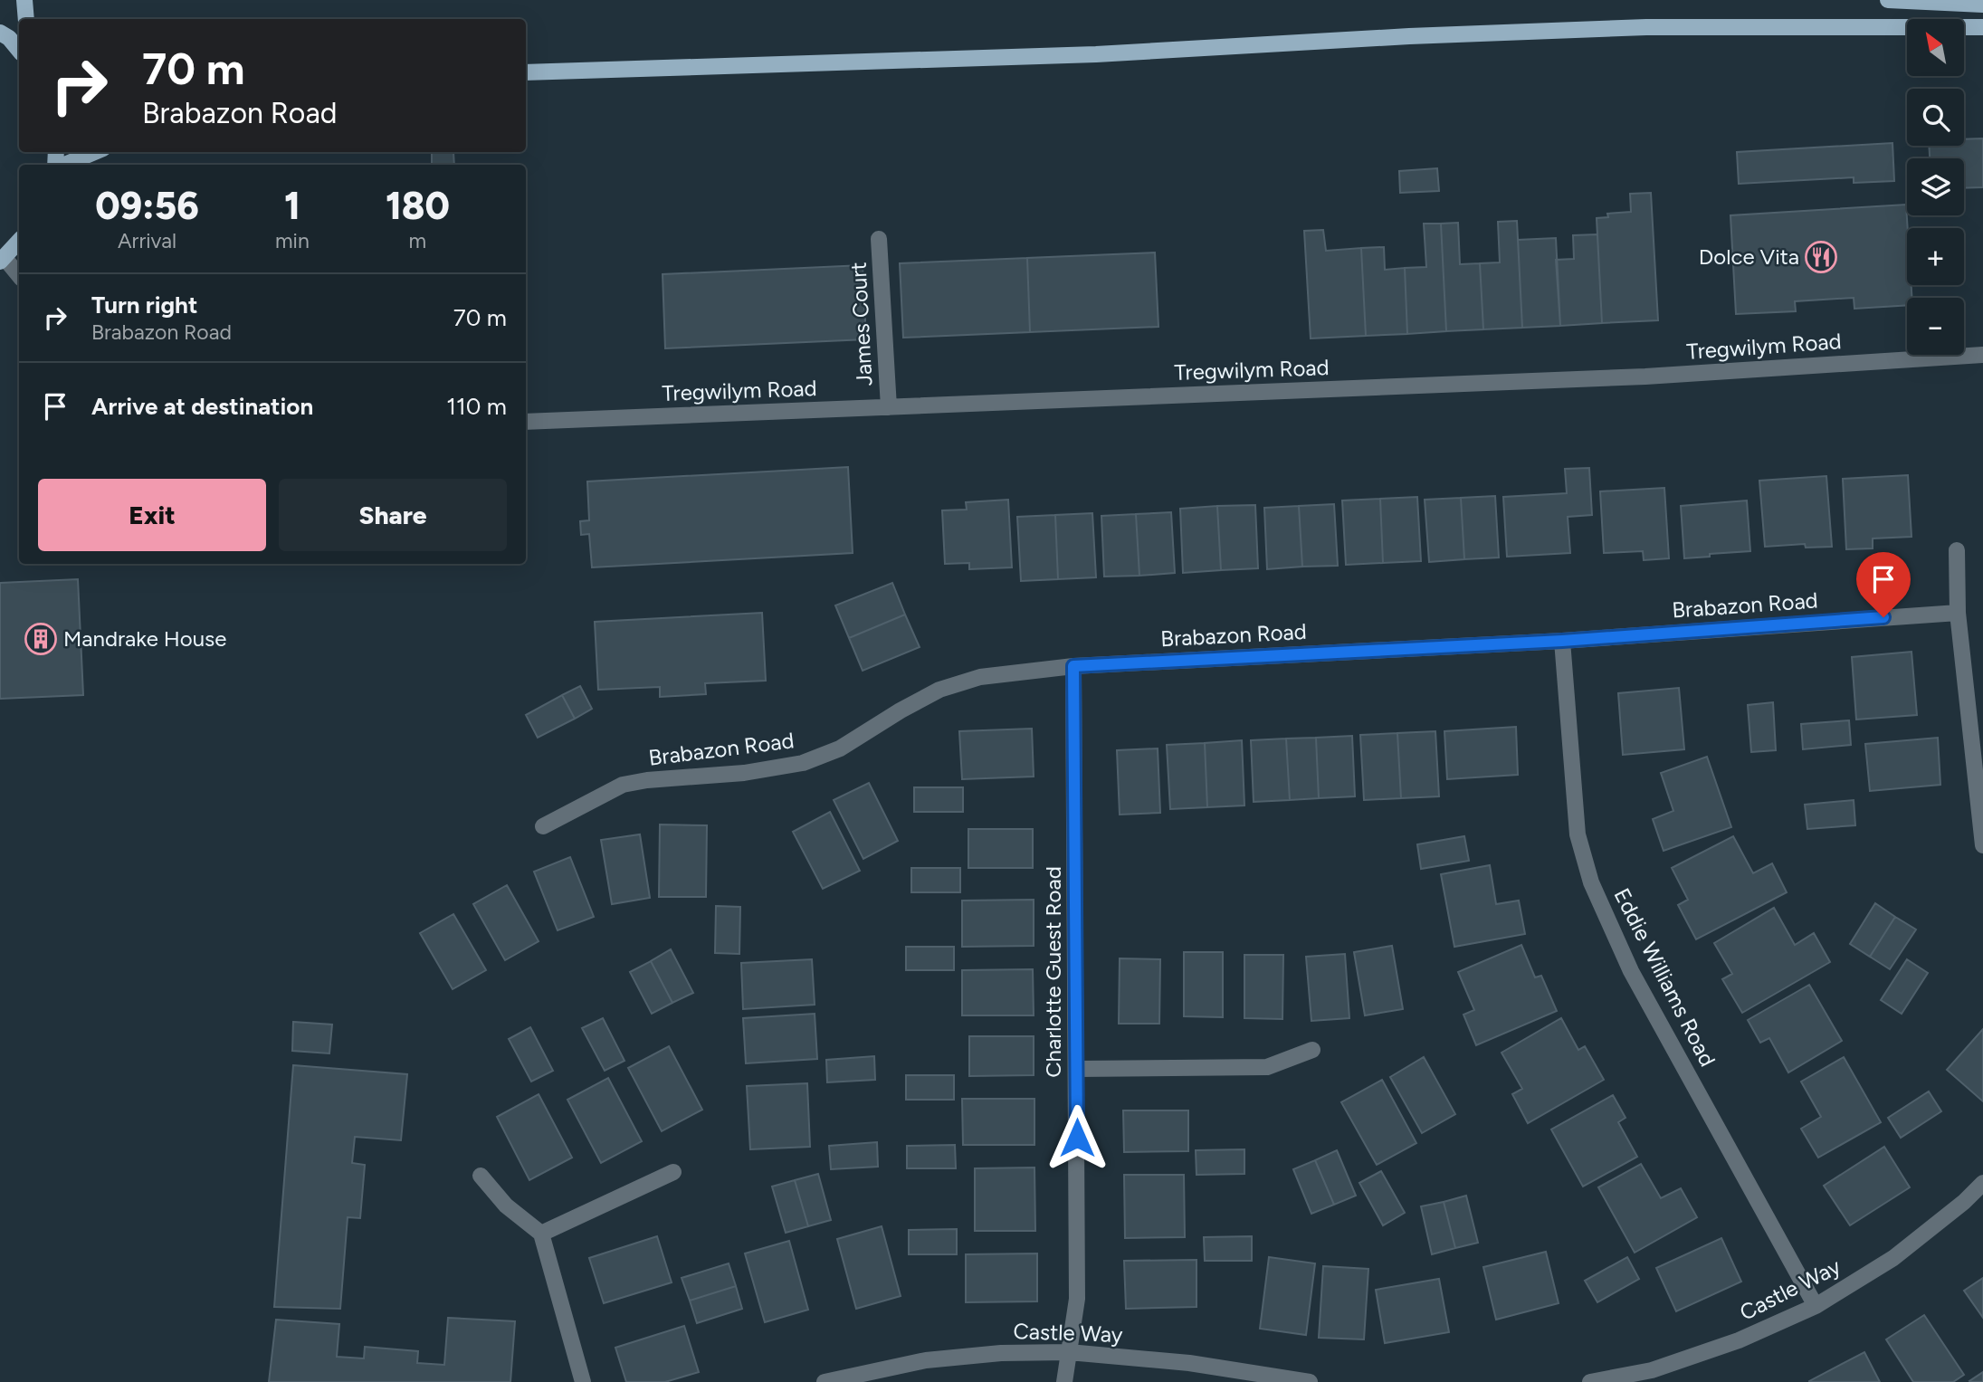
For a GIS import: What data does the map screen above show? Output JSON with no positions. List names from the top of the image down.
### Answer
{
  "streets": {
    "street": [
      "James Court",
      "Tregwilym Road",
      "Brabazon Road",
      "Charlotte Guest Road",
      "Eddie Williams Road",
      "Castle Way"
    ]
  },
  "crossings": [
    ["James Court", "Tregwilym Road"],
    ["Brabazon Road", "Charlotte Guest Road"],
    ["Brabazon Road", "Eddie Williams Road"],
    ["Charlotte Guest Road", "Castle Way"],
    ["Eddie Williams Road", "Castle Way"]
  ],
  "places": {
    "restaurant": ["Dolce Vita"],
    "building": ["Mandrake House"]
  },
  "north": "top left",
  "page": {
    "map_buttons": ["+", "−"],
    "turn": ["70 m", "Brabazon Road"],
    "eta": [
      "09:56",
      "Arrival",
      "1",
      "min",
      "180",
      "m"
    ],
    "list": [
      {
        "name": "Turn right",
        "note": "Brabazon Road",
        "value": "70 m"
      },
      {
        "name": "Arrive at destination",
        "value": "110 m"
      }
    ],
    "buttons": ["Exit", "Share"]
  }
}
